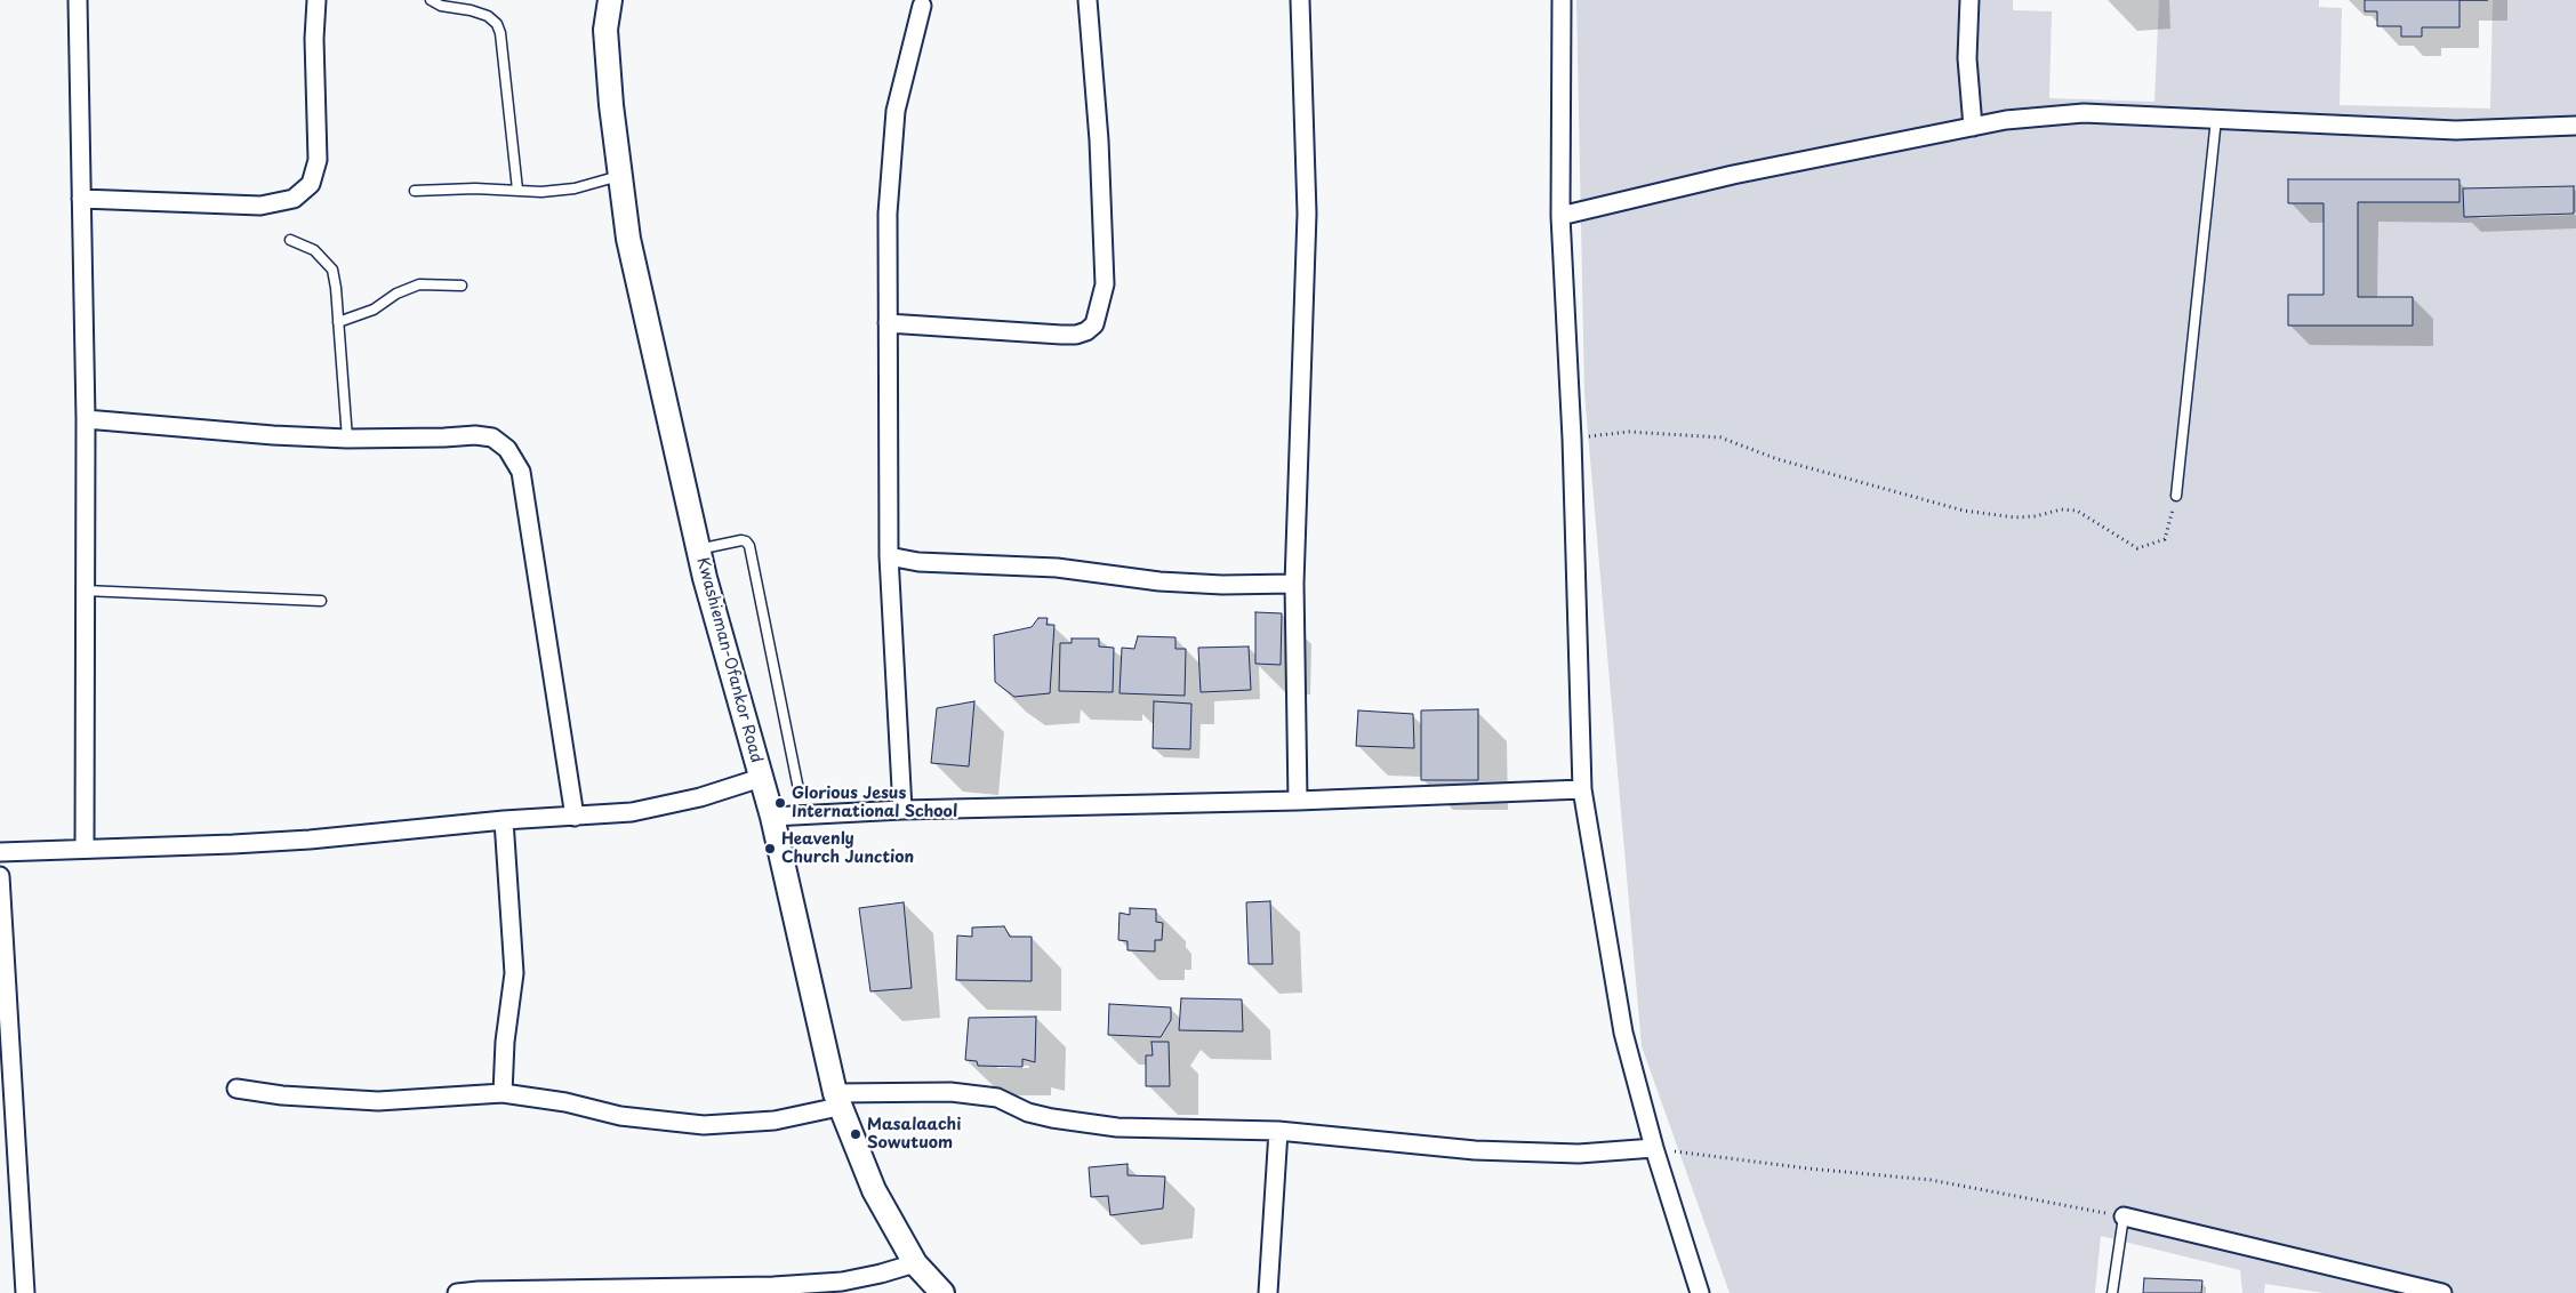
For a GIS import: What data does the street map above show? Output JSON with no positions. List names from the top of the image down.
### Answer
{
  "streets": {
    "main road": ["Kwashieman-Ofankor Road"]
  },
  "places": ["Glorious Jesus International School", "Heavenly Church Junction", "Masalaachi Sowutuom"]
}
